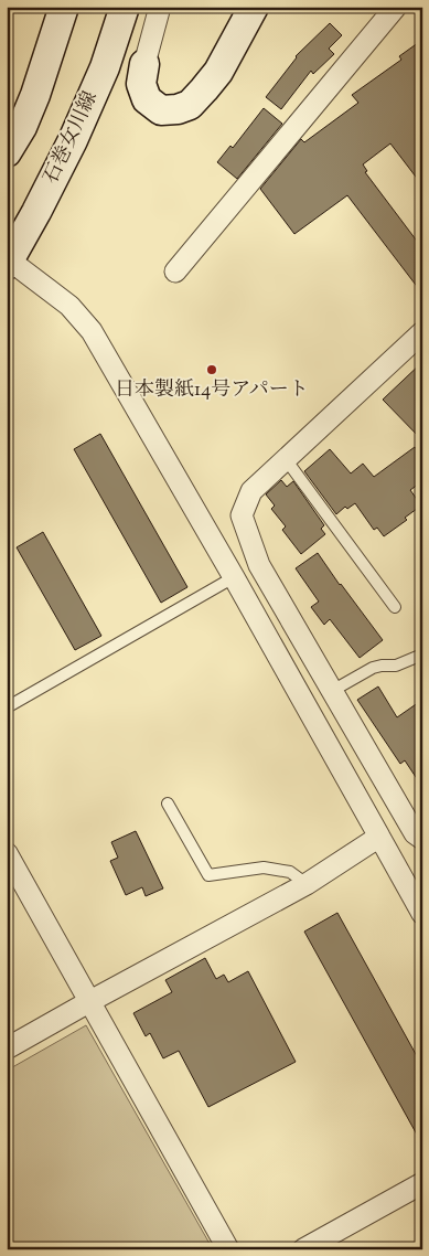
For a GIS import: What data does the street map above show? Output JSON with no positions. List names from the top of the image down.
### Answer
{
  "streets": {
    "street": ["石巻女川線"]
  },
  "places": ["日本製紙14号アパート"]
}
